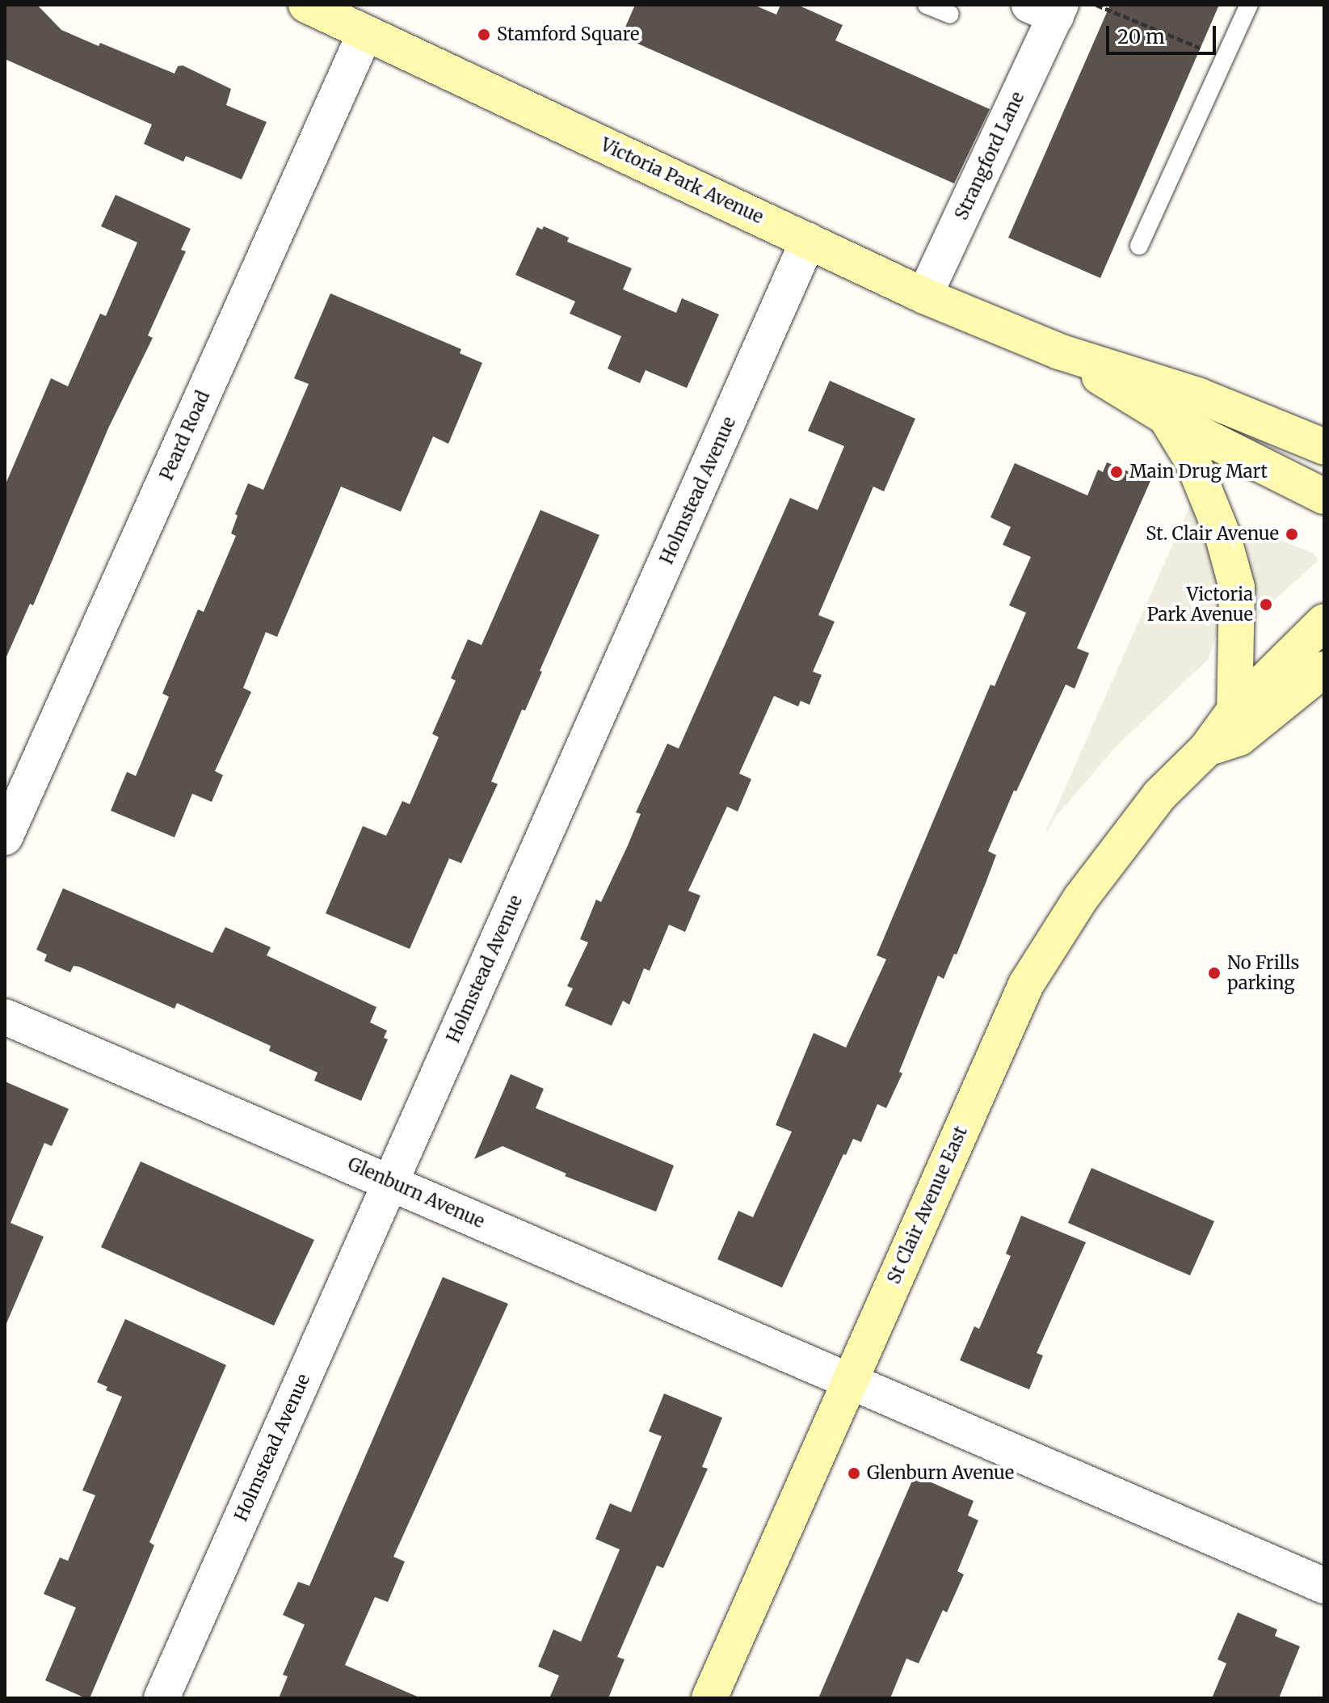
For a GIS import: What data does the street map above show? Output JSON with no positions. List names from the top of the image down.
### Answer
{
  "streets": {
    "main road": ["Victoria Park Avenue", "St Clair Avenue East"],
    "street": [
      "Strangford Lane",
      "Peard Road",
      "Holmstead Avenue",
      "Glenburn Avenue"
    ]
  },
  "crossings": [
    ["Strangford Lane", "Victoria Park Avenue"],
    ["Victoria Park Avenue", "Peard Road"],
    ["Victoria Park Avenue", "Holmstead Avenue"],
    ["Holmstead Avenue", "Glenburn Avenue"],
    ["Glenburn Avenue", "St Clair Avenue East"]
  ],
  "places": [
    "Stamford Square",
    "Main Drug Mart",
    "St. Clair Avenue",
    "Victoria Park Avenue",
    "No Frills parking",
    "Glenburn Avenue"
  ],
  "scale_bar": "20 m"
}
